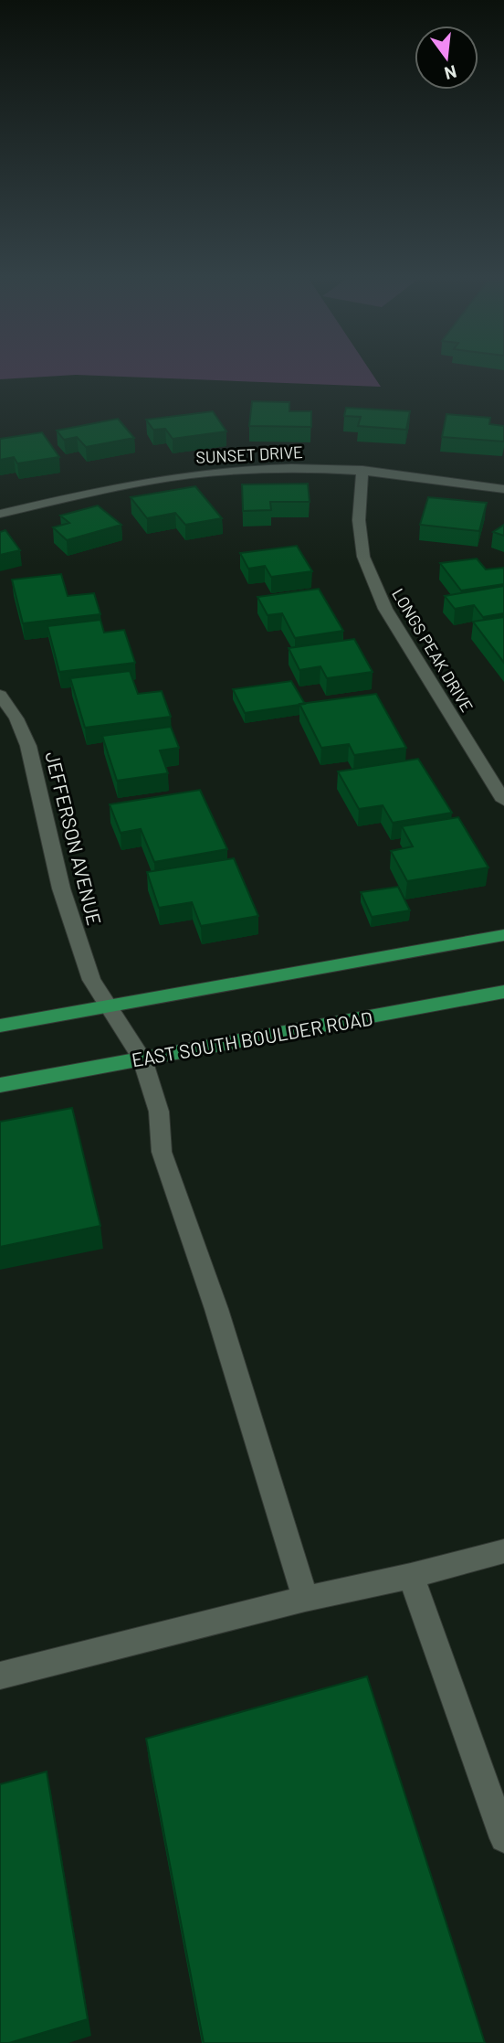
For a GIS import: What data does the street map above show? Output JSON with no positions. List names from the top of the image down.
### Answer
{
  "streets": {
    "main road": ["EAST SOUTH BOULDER ROAD"],
    "street": ["SUNSET DRIVE", "LONGS PEAK DRIVE", "JEFFERSON AVENUE"]
  },
  "crossings": [
    ["SUNSET DRIVE", "LONGS PEAK DRIVE"],
    ["JEFFERSON AVENUE", "EAST SOUTH BOULDER ROAD"]
  ],
  "north": "bottom"
}
